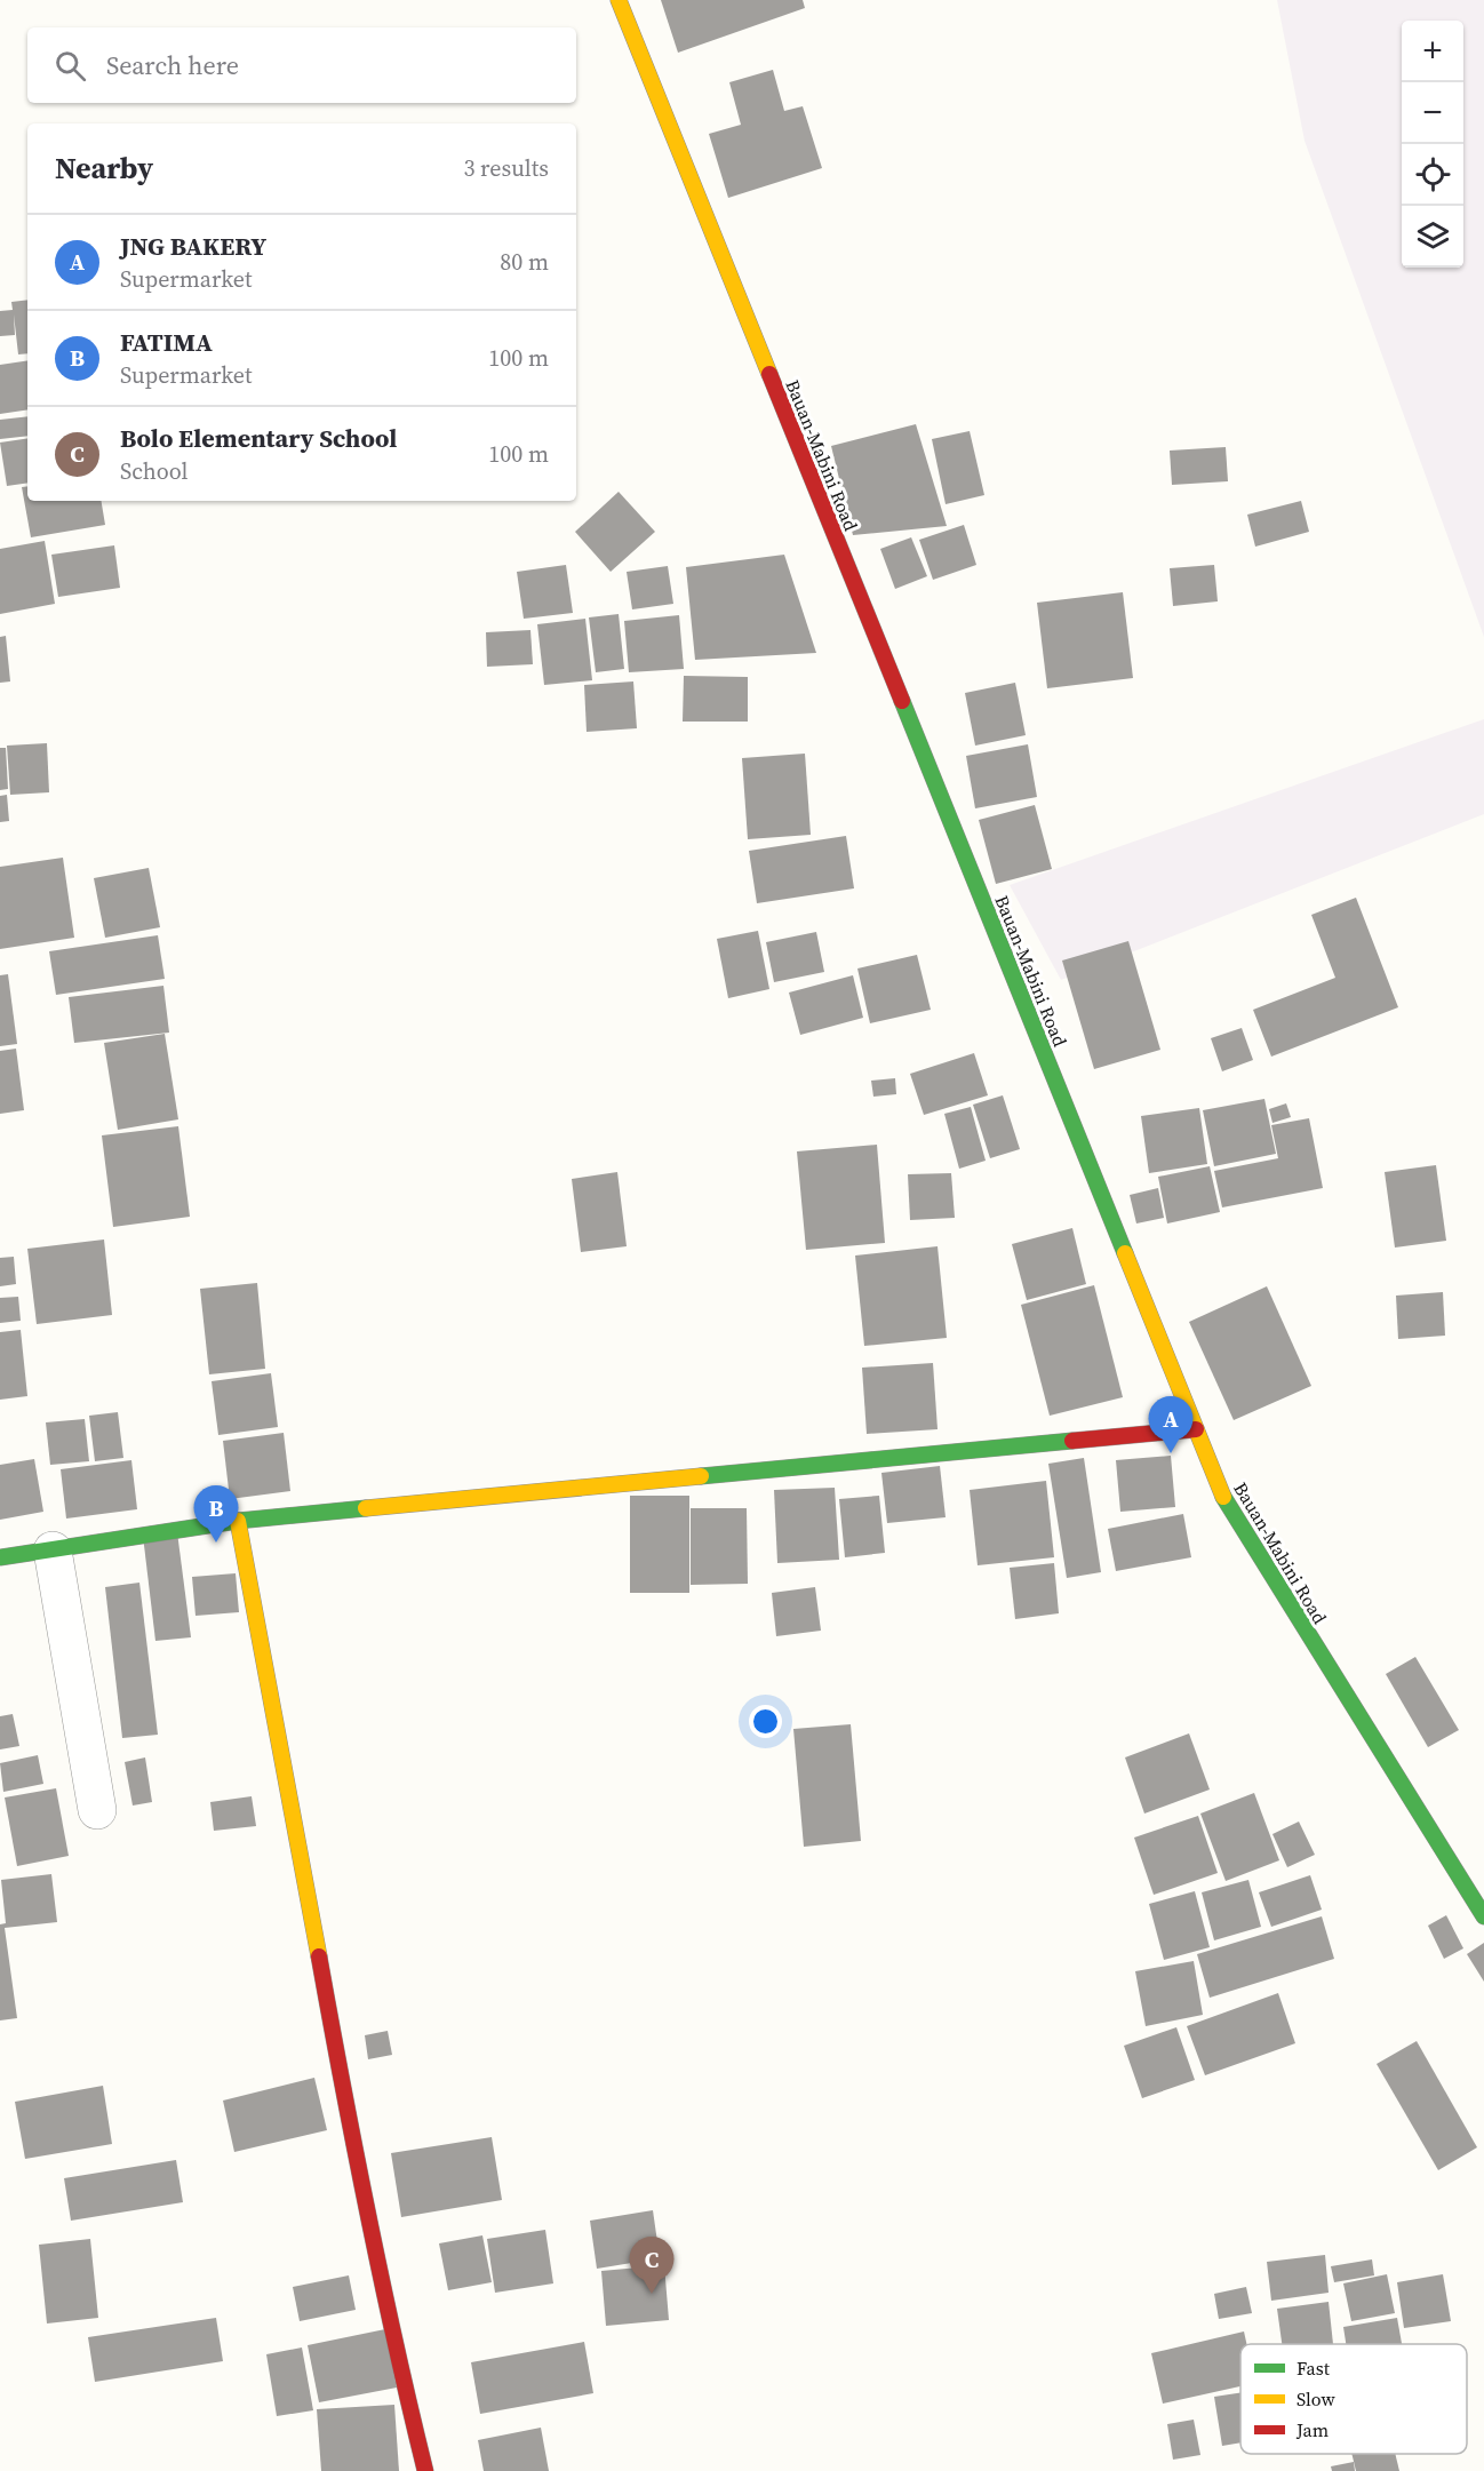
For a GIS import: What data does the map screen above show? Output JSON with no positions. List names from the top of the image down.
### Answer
{
  "streets": {
    "street": ["Bauan-Mabini Road"]
  },
  "legend": ["Fast", "Slow", "Jam"],
  "page": {
    "map_buttons": ["+", "−"],
    "search": "Search here",
    "heading": ["Nearby", "3 results"],
    "list": [
      {
        "mark": "A",
        "name": "JNG BAKERY",
        "note": "Supermarket",
        "value": "80 m"
      },
      {
        "mark": "B",
        "name": "FATIMA",
        "note": "Supermarket",
        "value": "100 m"
      },
      {
        "mark": "C",
        "name": "Bolo Elementary School",
        "note": "School",
        "value": "100 m"
      }
    ],
    "pins": ["A", "B", "C"]
  }
}
